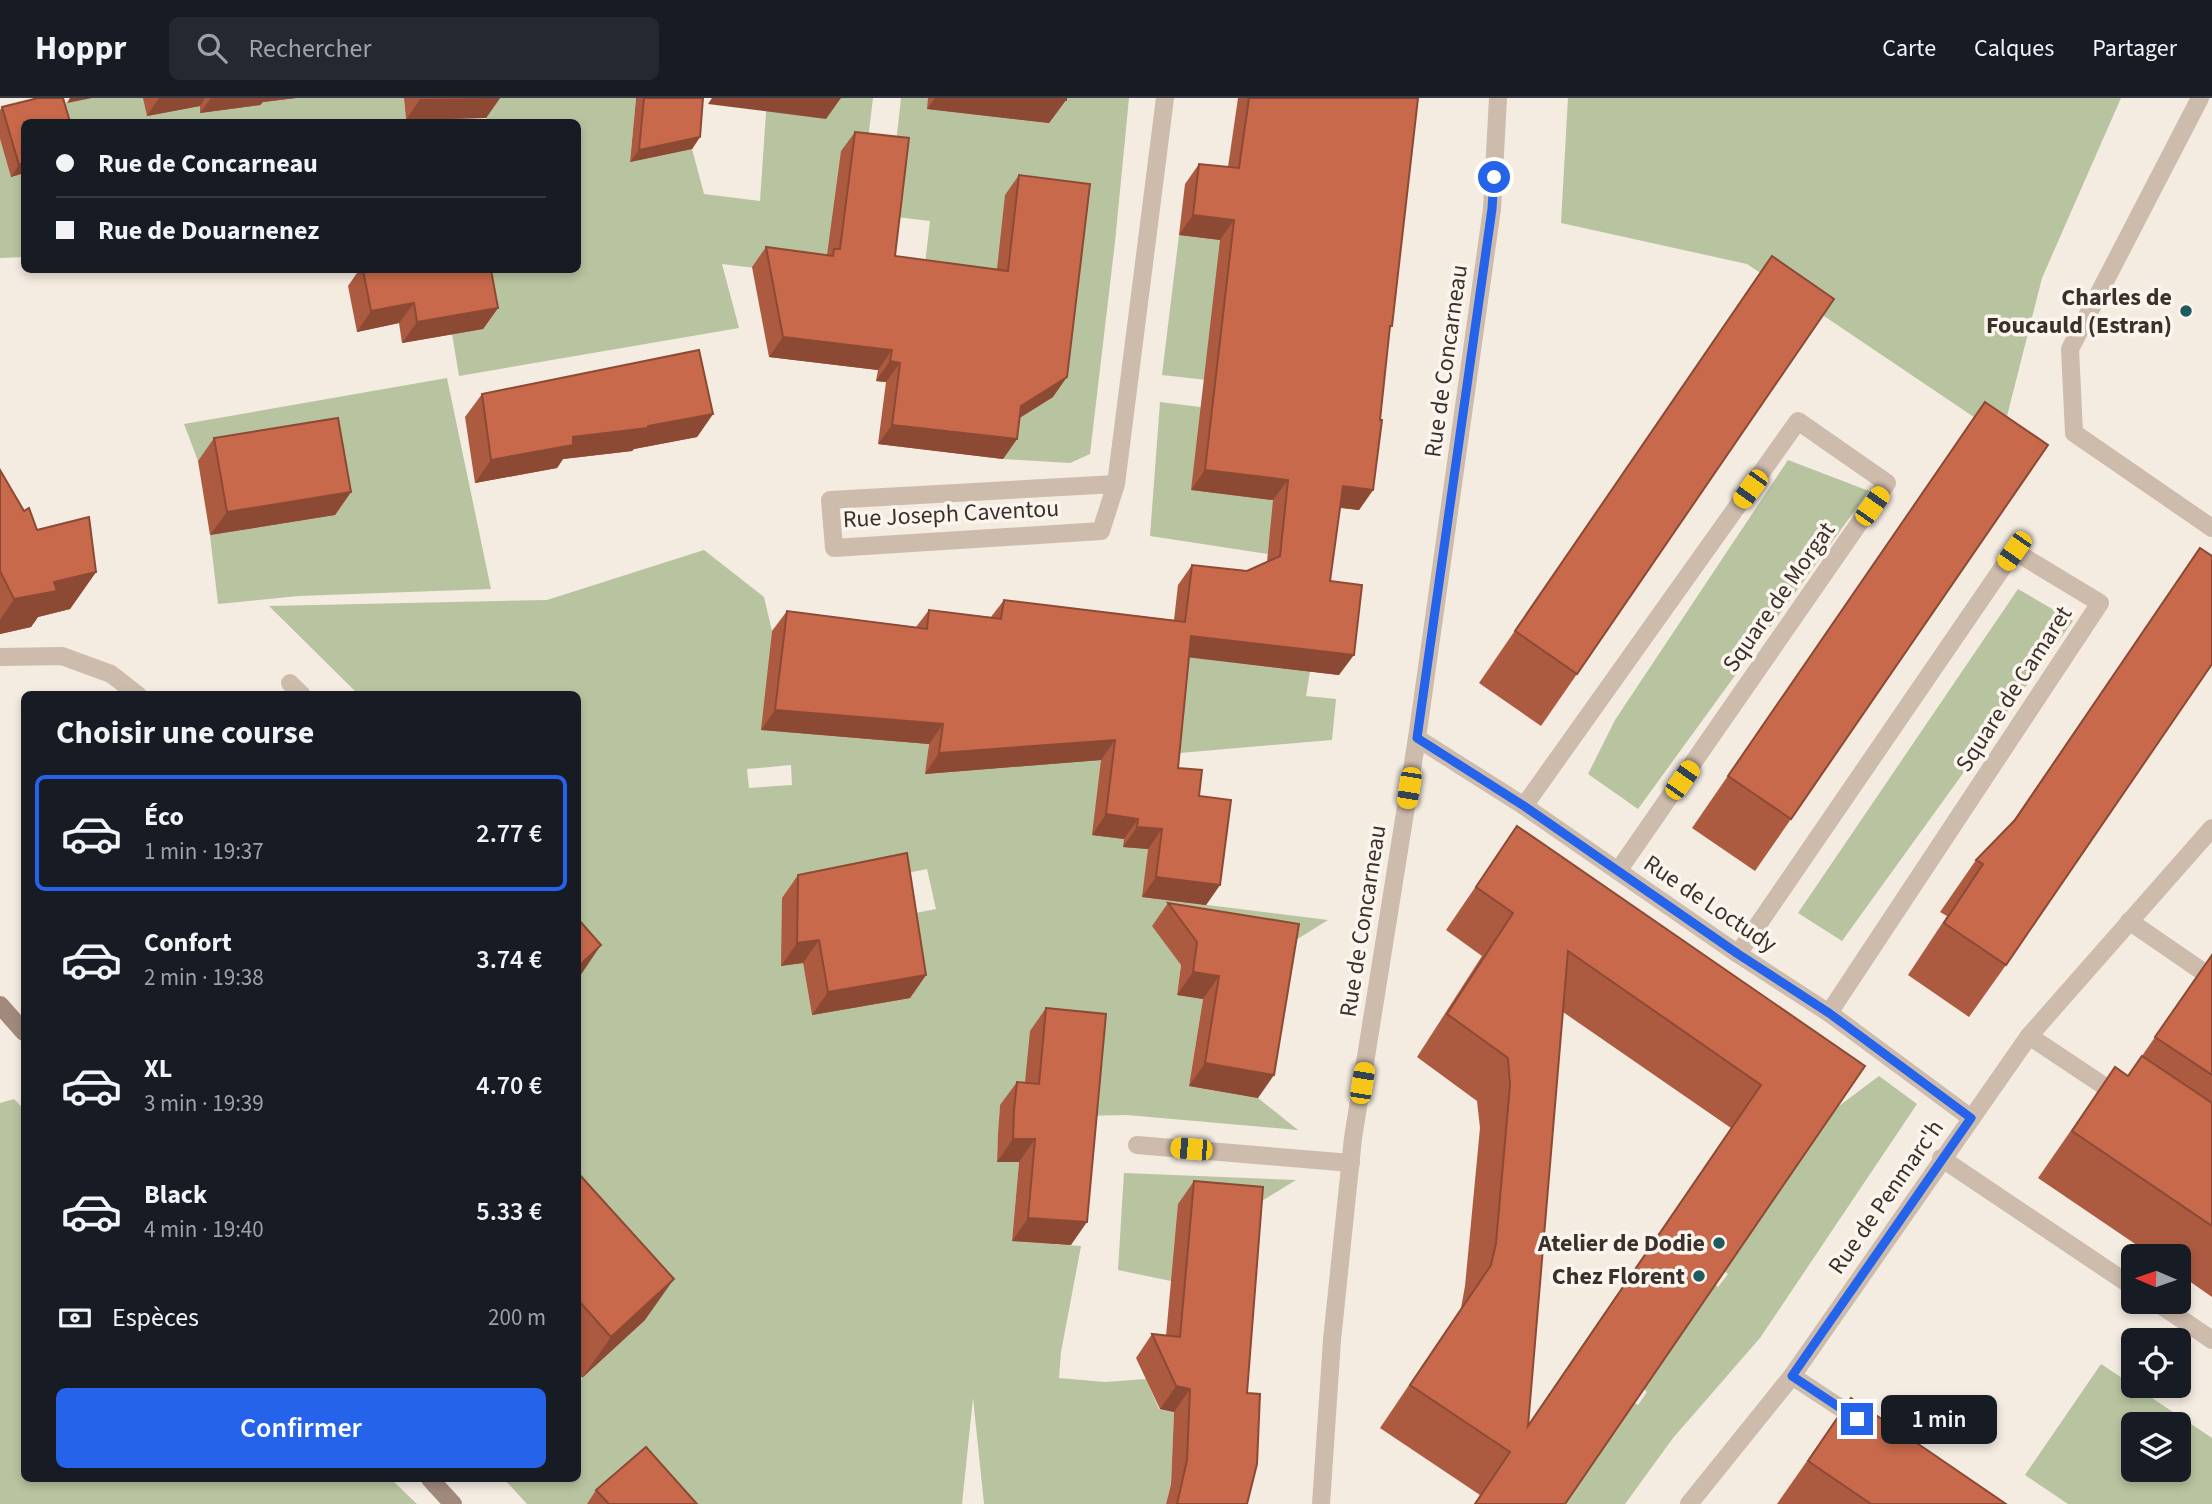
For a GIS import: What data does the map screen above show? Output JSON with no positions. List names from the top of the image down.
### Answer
{
  "streets": {
    "street": [
      "Rue de Concarneau",
      "Rue Joseph Caventou",
      "Square de Morgat",
      "Square de Camaret",
      "Rue de Loctudy",
      "Rue de Penmarc'h"
    ]
  },
  "crossings": [
    ["Rue de Concarneau", "Rue de Loctudy"],
    ["Square de Morgat", "Rue de Loctudy"],
    ["Square de Camaret", "Rue de Loctudy"],
    ["Rue de Loctudy", "Rue de Penmarc'h"]
  ],
  "places": ["Charles de Foucauld (Estran)", "Atelier de Dodie", "Chez Florent"],
  "north": "left",
  "page": {
    "header": "Hoppr",
    "search": "Rechercher",
    "nav": ["Carte", "Calques", "Partager"],
    "banner": ["Rue de Concarneau", "Rue de Douarnenez"],
    "heading": "Choisir une course",
    "list": [
      {
        "name": "Éco",
        "note": "1 min · 19:37",
        "value": "2.77 €"
      },
      {
        "name": "Confort",
        "note": "2 min · 19:38",
        "value": "3.74 €"
      },
      {
        "name": "XL",
        "note": "3 min · 19:39",
        "value": "4.70 €"
      },
      {
        "name": "Black",
        "note": "4 min · 19:40",
        "value": "5.33 €"
      }
    ],
    "pay": ["Espèces", "200 m"],
    "buttons": "Confirmer",
    "bubble": "1 min"
  }
}
